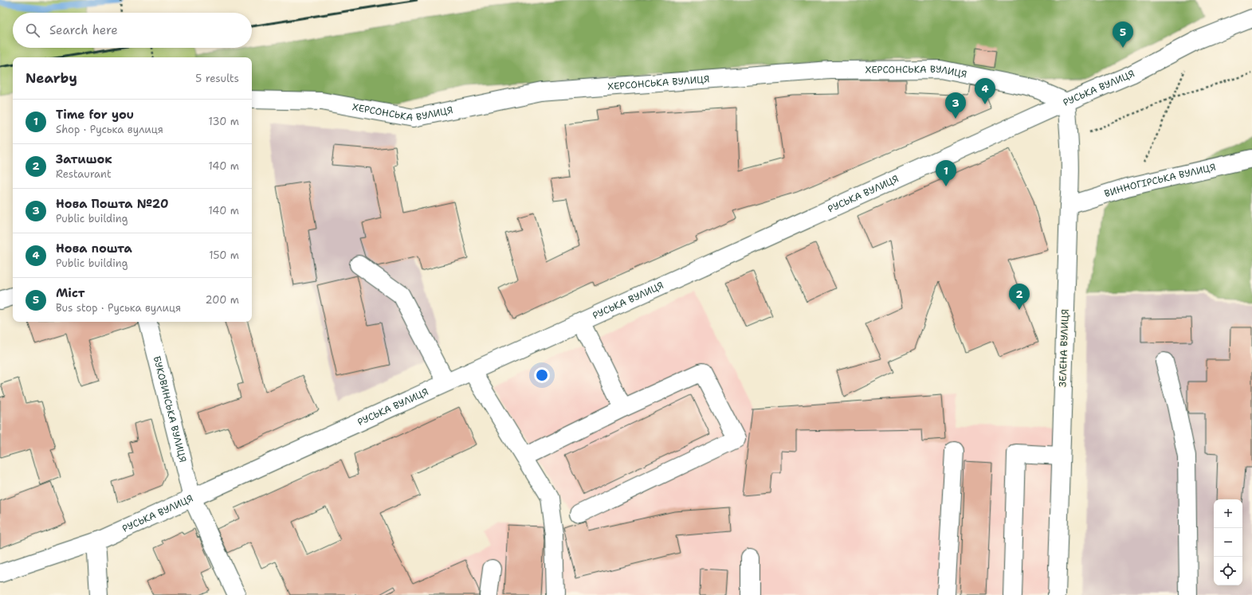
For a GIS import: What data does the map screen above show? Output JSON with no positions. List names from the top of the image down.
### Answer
{
  "streets": {
    "street": [
      "ХЕРСОНСЬКА ВУЛИЦЯ",
      "РУСЬКА ВУЛИЦЯ",
      "ВИННОГІРСЬКА ВУЛИЦЯ",
      "ЗЕЛЕНА ВУЛИЦЯ",
      "БУКОВИНСЬКА ВУЛИЦЯ"
    ]
  },
  "crossings": [
    ["ХЕРСОНСЬКА ВУЛИЦЯ", "РУСЬКА ВУЛИЦЯ"],
    ["ХЕРСОНСЬКА ВУЛИЦЯ", "ЗЕЛЕНА ВУЛИЦЯ"],
    ["РУСЬКА ВУЛИЦЯ", "ЗЕЛЕНА ВУЛИЦЯ"],
    ["РУСЬКА ВУЛИЦЯ", "БУКОВИНСЬКА ВУЛИЦЯ"],
    ["ВИННОГІРСЬКА ВУЛИЦЯ", "ЗЕЛЕНА ВУЛИЦЯ"]
  ],
  "page": {
    "search": "Search here",
    "pins": [
      "5",
      "4",
      "3",
      "1",
      "2"
    ],
    "heading": ["Nearby", "5 results"],
    "list": [
      {
        "mark": "1",
        "name": "Time for you",
        "note": "Shop · Руська вулиця",
        "value": "130 m"
      },
      {
        "mark": "2",
        "name": "Затишок",
        "note": "Restaurant",
        "value": "140 m"
      },
      {
        "mark": "3",
        "name": "Нова Пошта №20",
        "note": "Public building",
        "value": "140 m"
      },
      {
        "mark": "4",
        "name": "Нова пошта",
        "note": "Public building",
        "value": "150 m"
      },
      {
        "mark": "5",
        "name": "Міст",
        "note": "Bus stop · Руська вулиця",
        "value": "200 m"
      }
    ],
    "map_buttons": ["+", "−"]
  }
}
